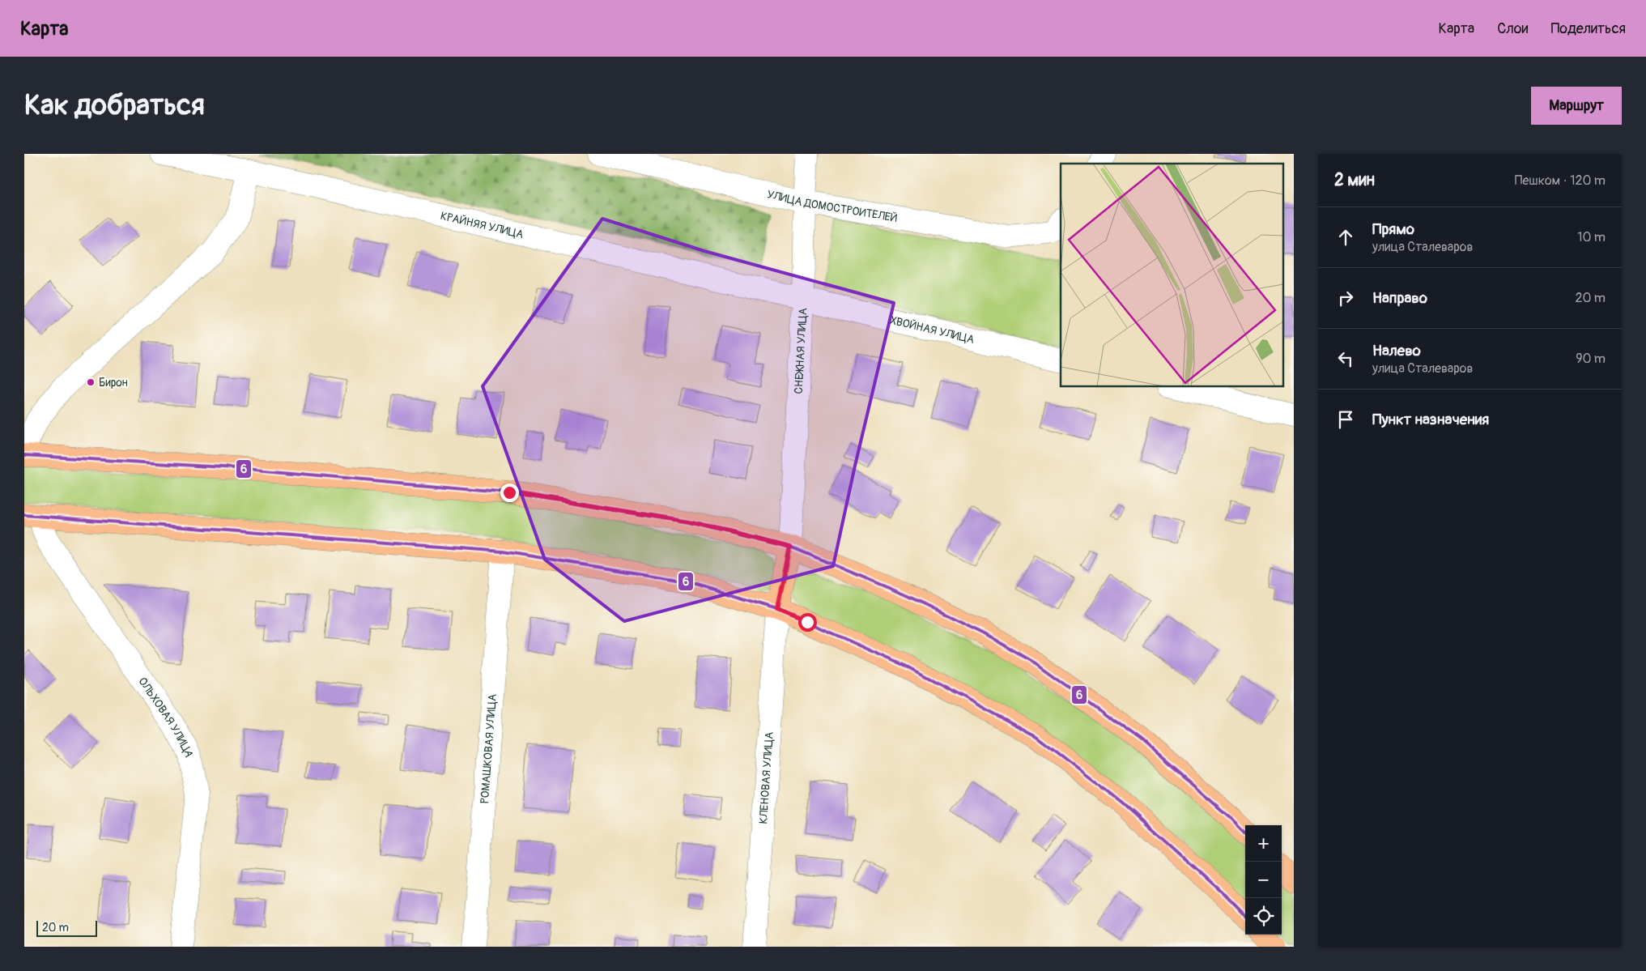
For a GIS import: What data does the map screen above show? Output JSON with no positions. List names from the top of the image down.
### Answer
{
  "streets": {
    "street": [
      "УЛИЦА ДОМОСТРОИТЕЛЕЙ",
      "КРАЙНЯЯ УЛИЦА",
      "ХВОЙНАЯ УЛИЦА",
      "СНЕЖНАЯ УЛИЦА",
      "ОЛЬХОВАЯ УЛИЦА",
      "РОМАШКОВАЯ УЛИЦА",
      "КЛЕНОВАЯ УЛИЦА"
    ]
  },
  "crossings": [
    ["УЛИЦА ДОМОСТРОИТЕЛЕЙ", "СНЕЖНАЯ УЛИЦА"],
    ["КРАЙНЯЯ УЛИЦА", "ХВОЙНАЯ УЛИЦА"],
    ["КРАЙНЯЯ УЛИЦА", "СНЕЖНАЯ УЛИЦА"],
    ["ХВОЙНАЯ УЛИЦА", "СНЕЖНАЯ УЛИЦА"]
  ],
  "places": ["Бирон"],
  "lines": ["transit line 6"],
  "scale_bar": "20 m",
  "page": {
    "header": "Карта",
    "nav": ["Карта", "Слои", "Поделиться"],
    "buttons": "Маршрут",
    "title": "Как добраться",
    "heading": ["2 мин", "Пешком · 120 m"],
    "list": [
      ["Прямо", "улица Сталеваров", "10 m"],
      ["Направо", "20 m"],
      ["Налево", "улица Сталеваров", "90 m"],
      "Пункт назначения"
    ],
    "map_buttons": ["+", "−"],
    "scale": "20 m"
  }
}
